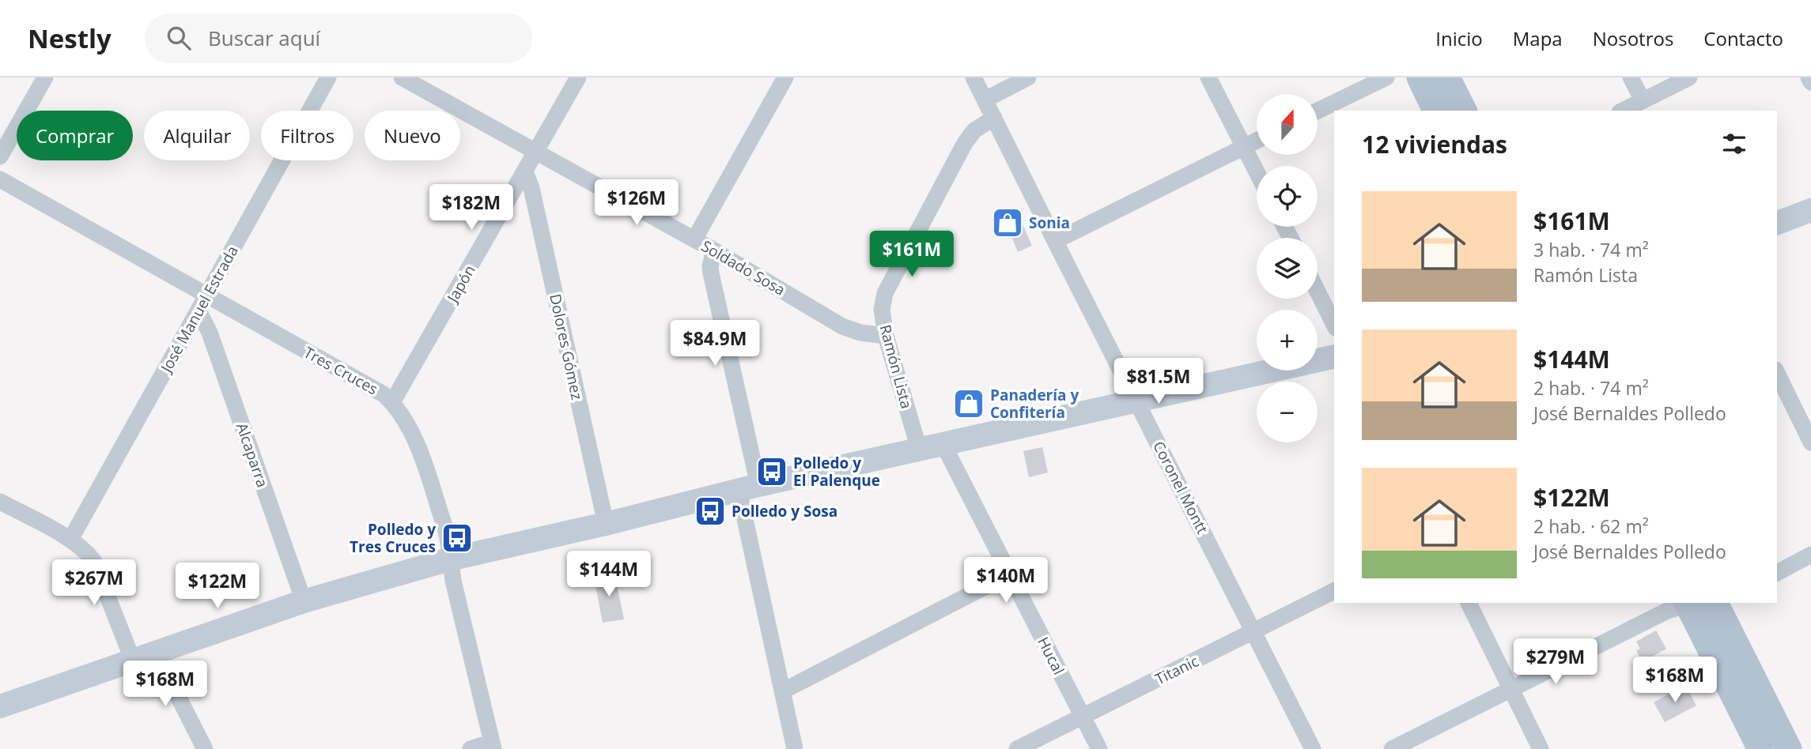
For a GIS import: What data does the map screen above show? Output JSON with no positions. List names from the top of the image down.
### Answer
{
  "streets": {
    "street": [
      "Soldado Sosa",
      "Japón",
      "José Manuel Estrada",
      "Dolores Gómez",
      "Ramón Lista",
      "Tres Cruces",
      "Alcaparra",
      "Coronel Montt",
      "Hucal",
      "Titanic"
    ]
  },
  "crossings": [
    ["Soldado Sosa", "Japón"],
    ["Soldado Sosa", "Ramón Lista"],
    ["Japón", "Dolores Gómez"],
    ["Japón", "Tres Cruces"],
    ["José Manuel Estrada", "Tres Cruces"],
    ["José Manuel Estrada", "Alcaparra"],
    ["Ramón Lista", "Coronel Montt"],
    ["Coronel Montt", "Titanic"],
    ["Hucal", "Titanic"]
  ],
  "places": {
    "shop": ["Sonia", "Panadería y Confitería"],
    "bus stop": ["Polledo y El Palenque", "Polledo y Sosa", "Polledo y Tres Cruces"]
  },
  "north": "top",
  "page": {
    "header": "Nestly",
    "search": "Buscar aquí",
    "nav": [
      "Inicio",
      "Mapa",
      "Nosotros",
      "Contacto"
    ],
    "map_buttons": ["+", "−"],
    "chip": [
      "Comprar",
      "Alquilar",
      "Filtros",
      "Nuevo"
    ],
    "heading": "12 viviendas",
    "list": [
      {
        "name": "$161M",
        "note": "3 hab. · 74 m² · Ramón Lista"
      },
      {
        "name": "$144M",
        "note": "2 hab. · 74 m² · José Bernaldes Polledo"
      },
      {
        "name": "$122M",
        "note": "2 hab. · 62 m² · José Bernaldes Polledo"
      }
    ],
    "price": [
      "$126M",
      "$182M",
      "$161M",
      "$84.9M",
      "$81.5M",
      "$144M",
      "$140M",
      "$267M",
      "$122M",
      "$279M",
      "$168M",
      "$168M"
    ]
  }
}
